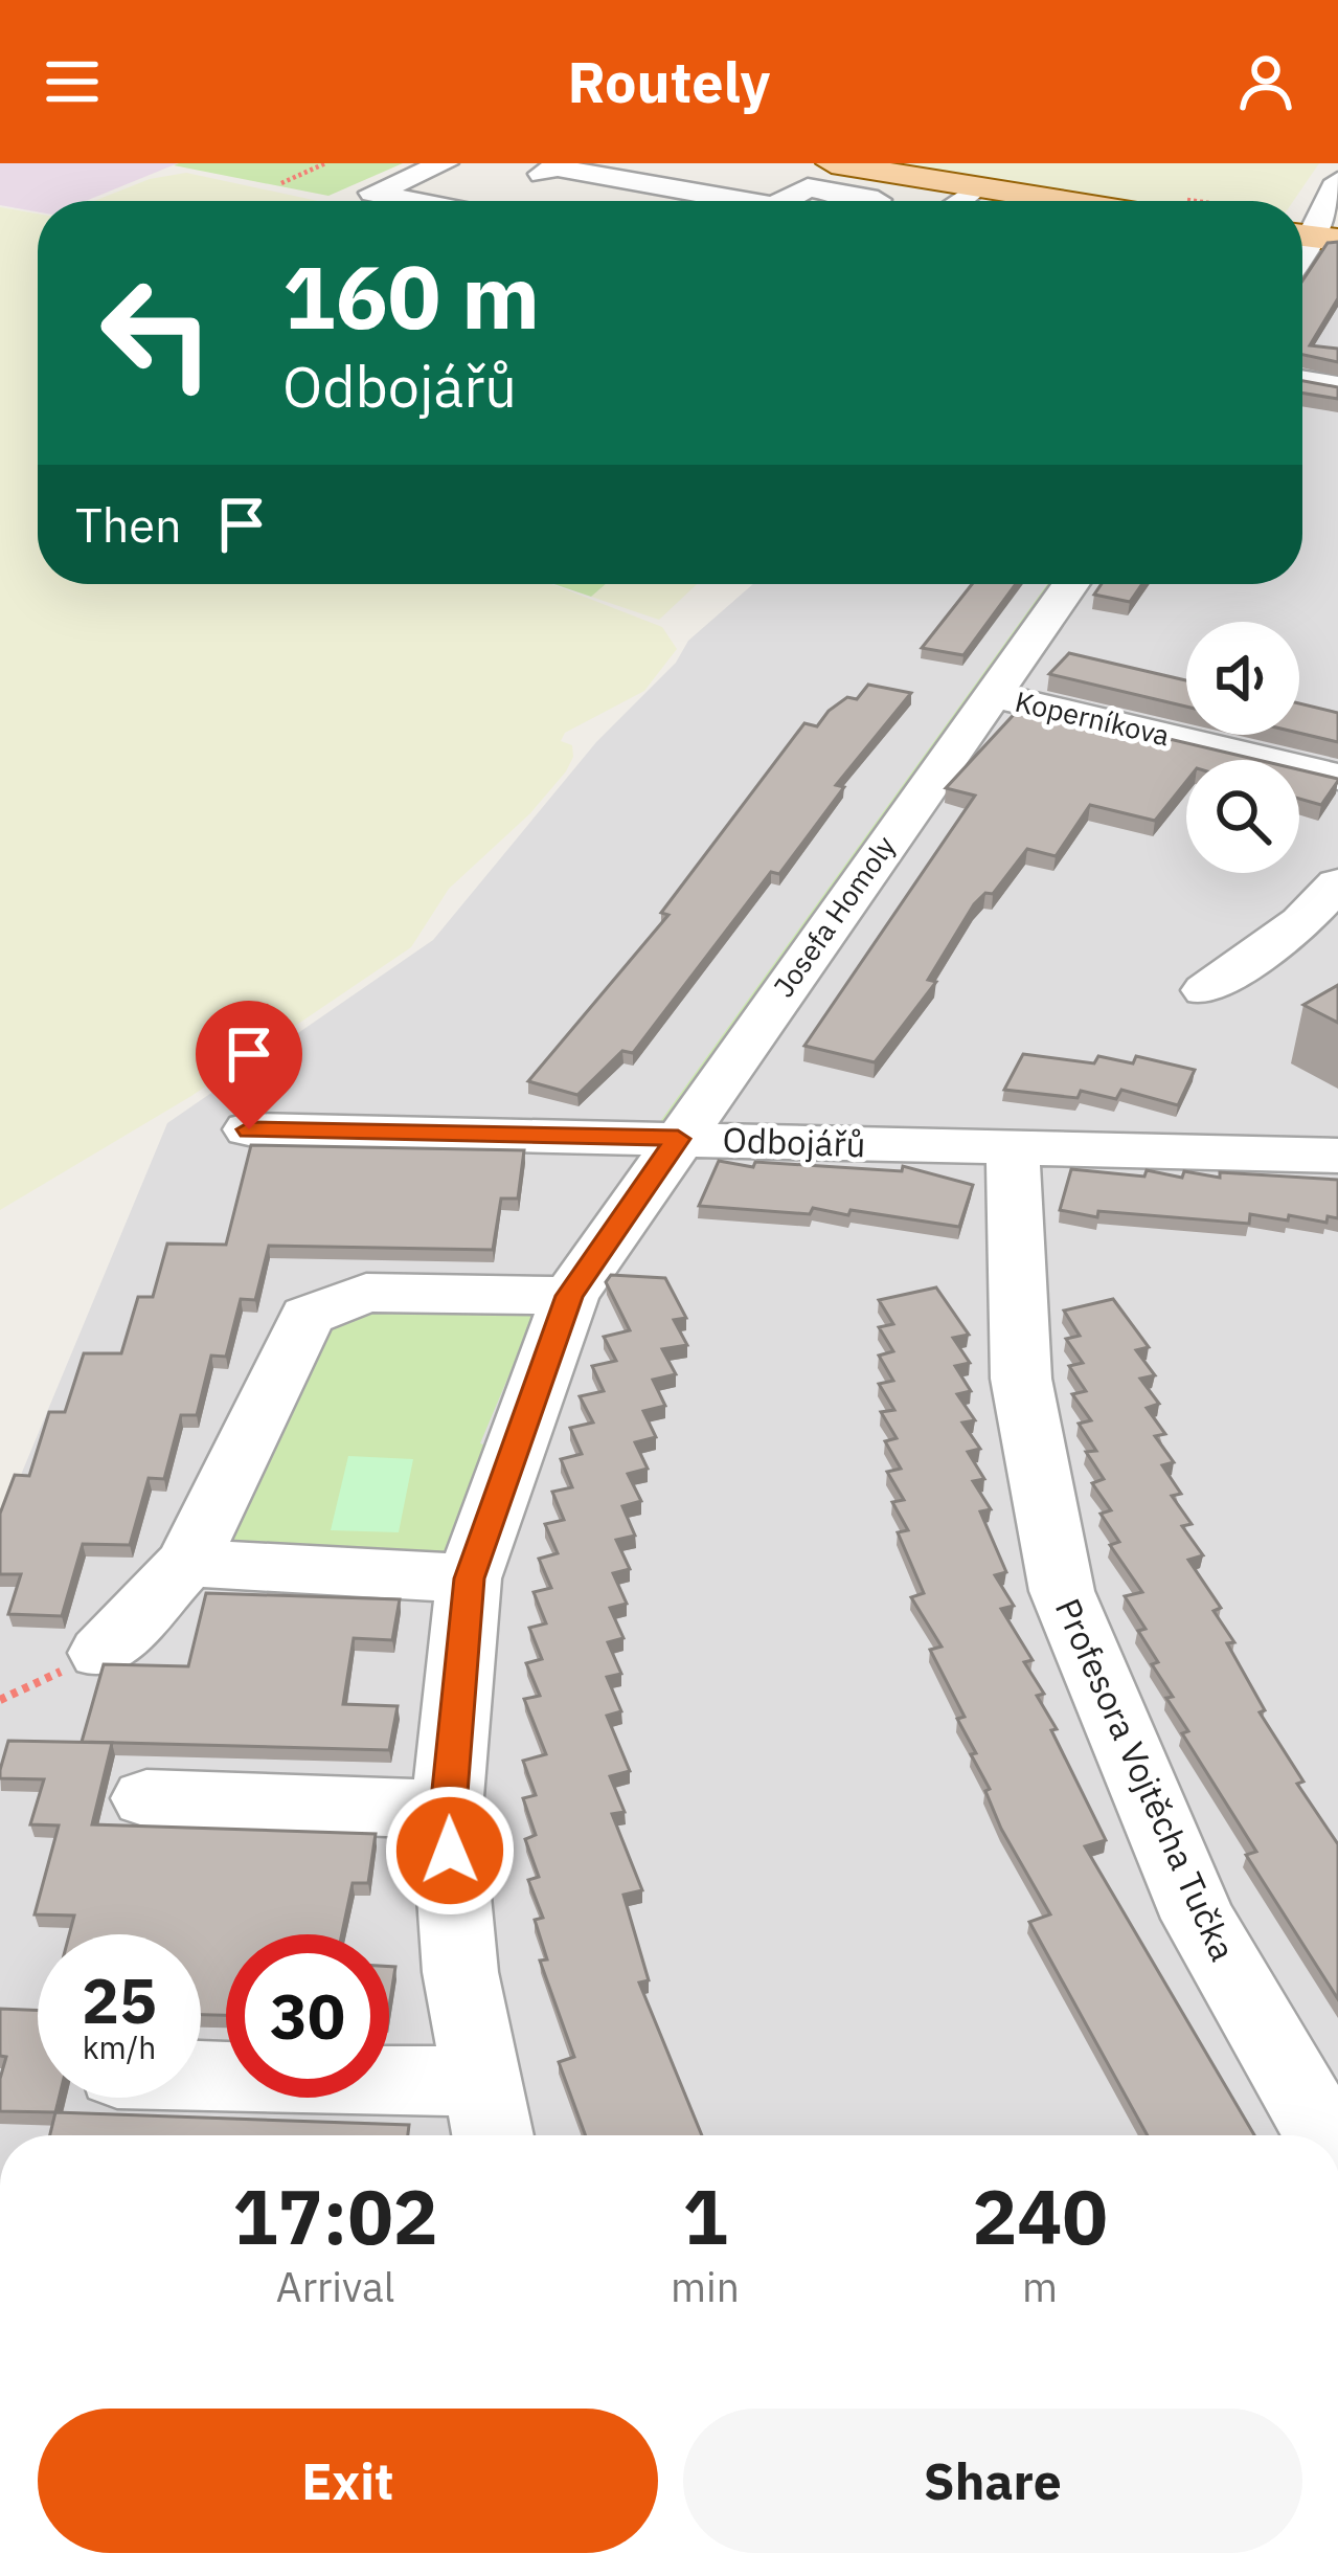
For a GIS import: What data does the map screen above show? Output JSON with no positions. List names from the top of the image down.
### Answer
{
  "streets": {
    "street": [
      "Koperníkova",
      "Josefa Homoly",
      "Odbojářů",
      "Profesora Vojtěcha Tučka"
    ]
  },
  "crossings": [
    ["Koperníkova", "Josefa Homoly"],
    ["Josefa Homoly", "Odbojářů"],
    ["Odbojářů", "Profesora Vojtěcha Tučka"]
  ],
  "page": {
    "header": "Routely",
    "turn": ["160 m", "Odbojářů"],
    "then": "Then",
    "speed": "25 km/h",
    "limit": "30",
    "eta": [
      "17:02",
      "Arrival",
      "1",
      "min",
      "240",
      "m"
    ],
    "buttons": ["Exit", "Share"]
  }
}
